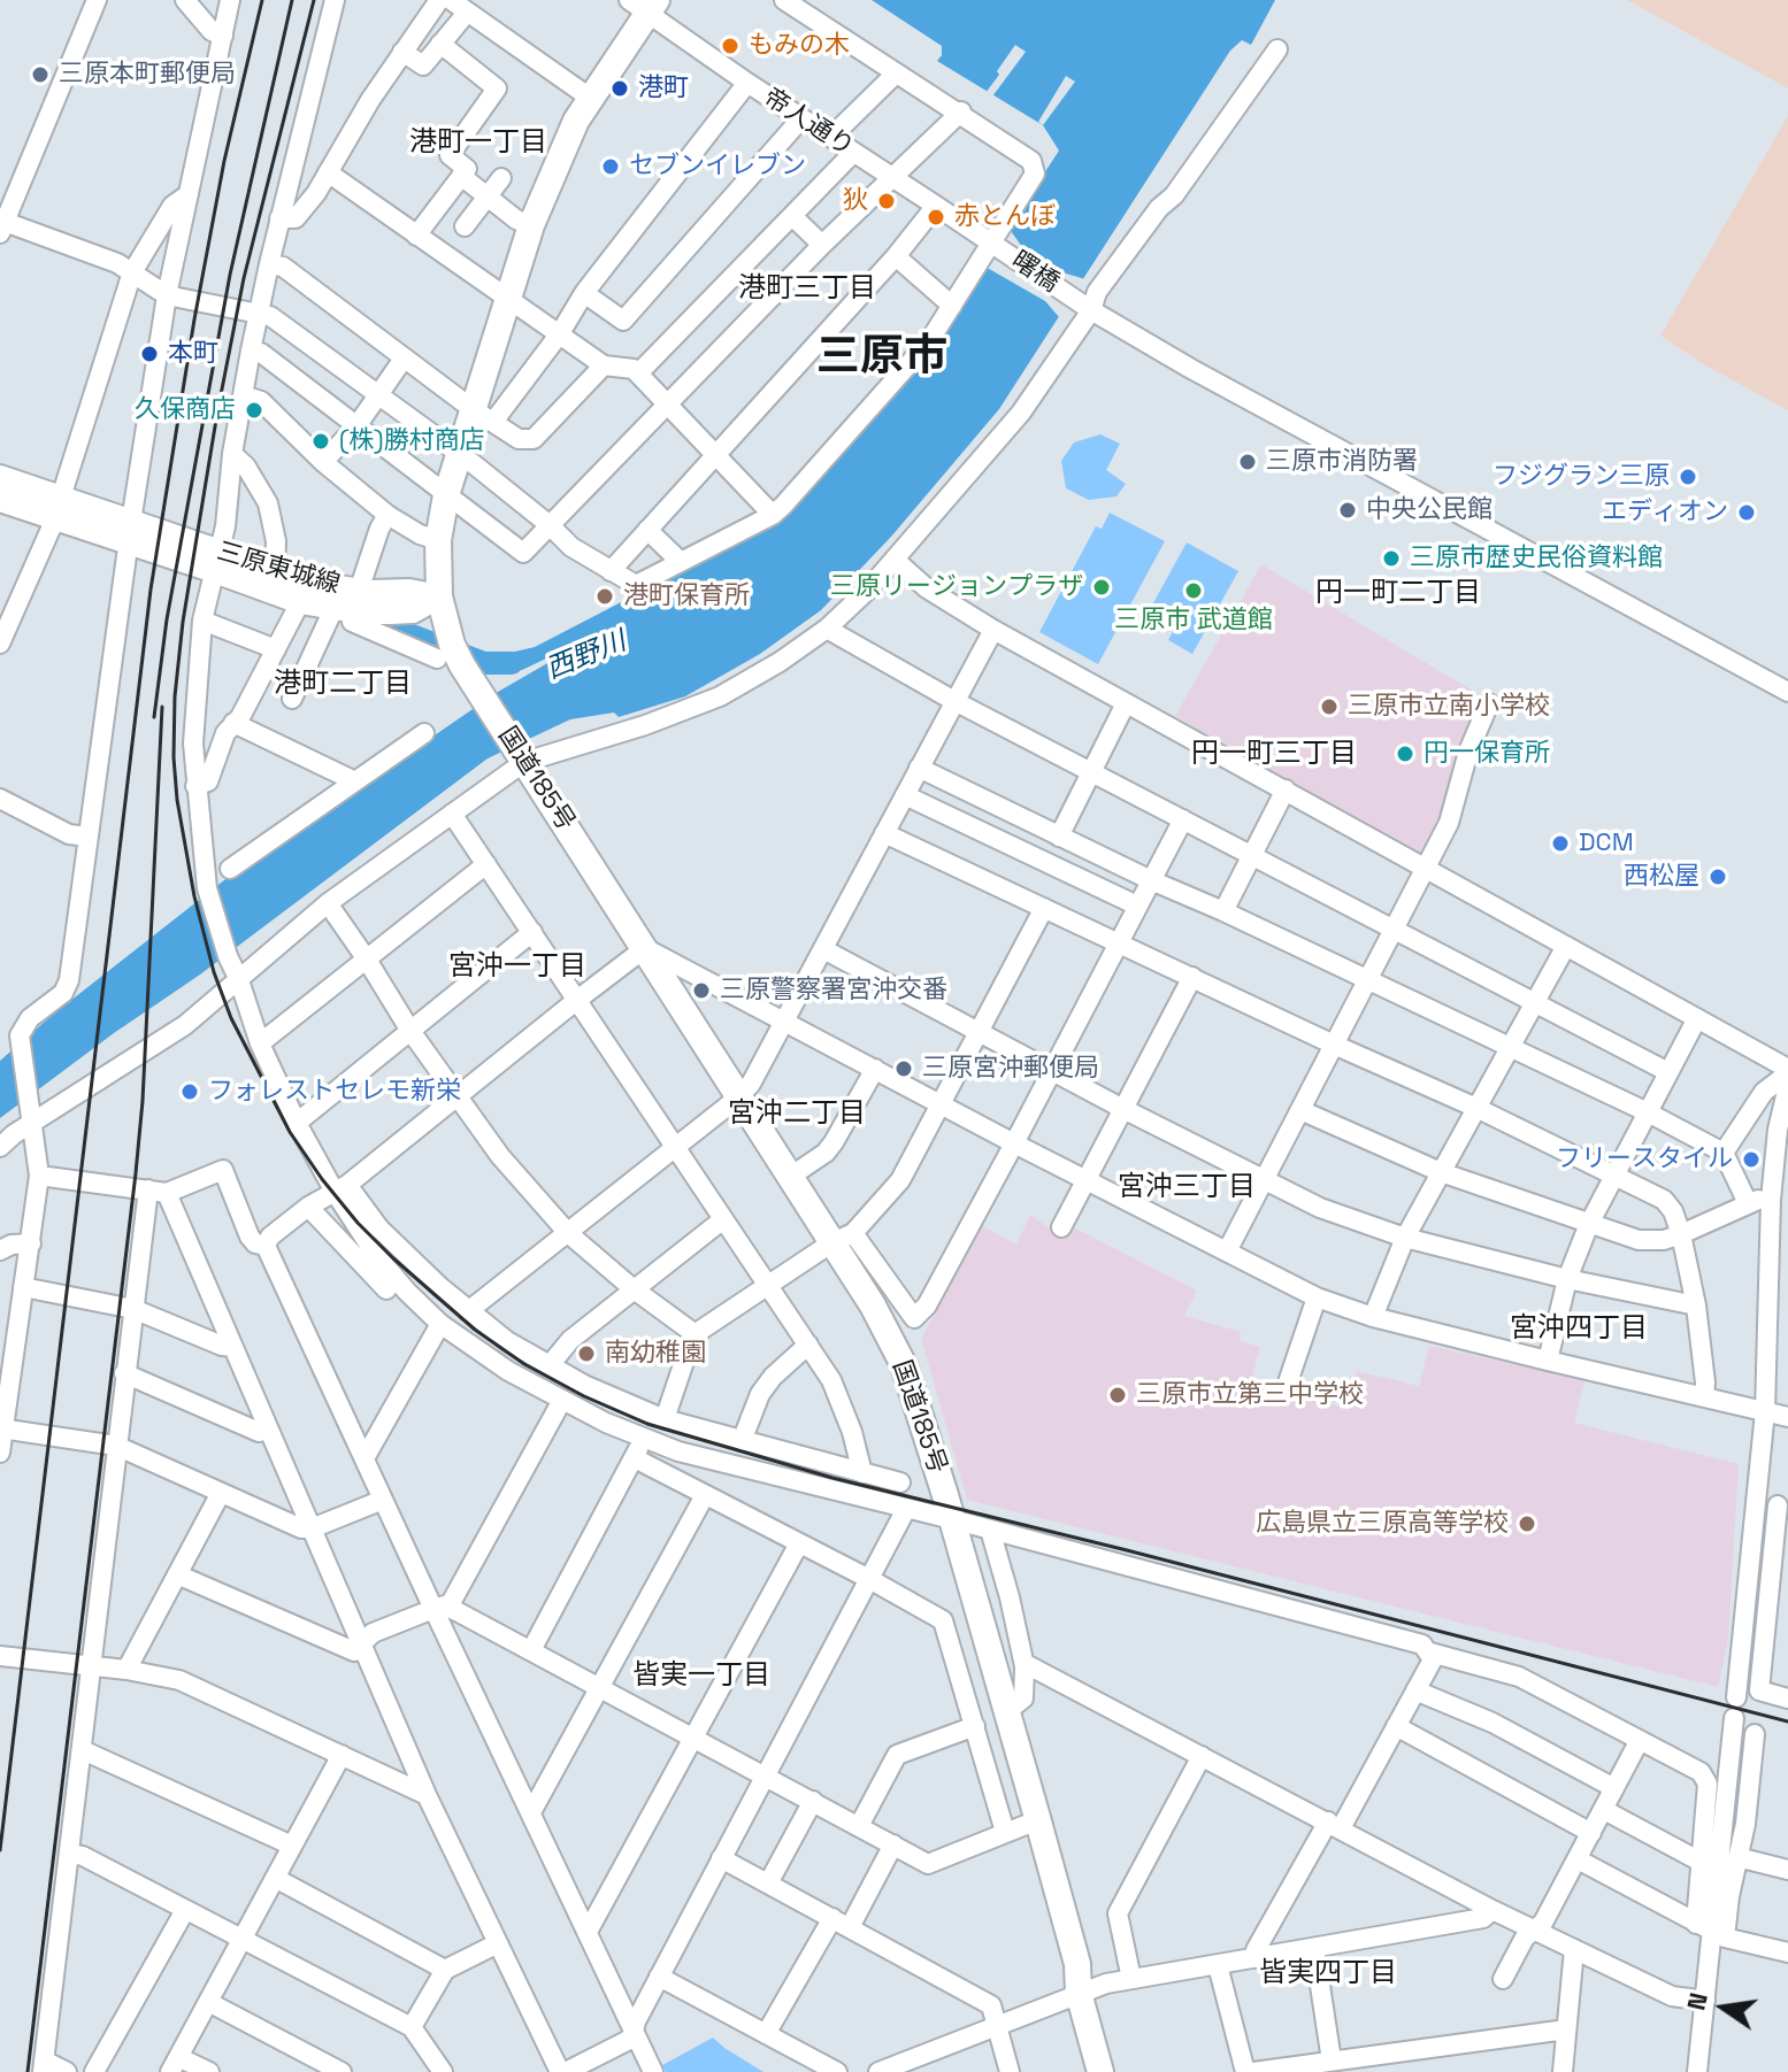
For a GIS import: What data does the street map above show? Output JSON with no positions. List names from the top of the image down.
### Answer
{
  "streets": {
    "highway": ["国道185号"],
    "main road": ["三原東城線"],
    "street": ["帝人通り", "曙橋"]
  },
  "crossings": [
    ["帝人通り", "曙橋"],
    ["帝人通り", "国道185号"],
    ["三原東城線", "国道185号"]
  ],
  "districts": [
    "港町一丁目",
    "港町三丁目",
    "三原市",
    "円一町二丁目",
    "港町二丁目",
    "円一町三丁目",
    "宮沖一丁目",
    "宮沖二丁目",
    "宮沖三丁目",
    "宮沖四丁目",
    "皆実一丁目",
    "皆実四丁目"
  ],
  "water": ["西野川"],
  "places": [
    "もみの木",
    "三原本町郵便局",
    "港町",
    "セブンイレブン",
    "狄",
    "赤とんぼ",
    "本町",
    "久保商店",
    "(株)勝村商店",
    "三原市消防署",
    "フジグラン三原",
    "中央公民館",
    "エディオン",
    "三原市歴史民俗資料館",
    "三原リージョンプラザ",
    "三原市 武道館",
    "港町保育所",
    "三原市立南小学校",
    "円一保育所",
    "DCM",
    "西松屋",
    "三原警察署宮沖交番",
    "三原宮沖郵便局",
    "フォレストセレモ新栄",
    "フリースタイル",
    "南幼稚園",
    "三原市立第三中学校",
    "広島県立三原高等学校"
  ],
  "north": "left"
}
